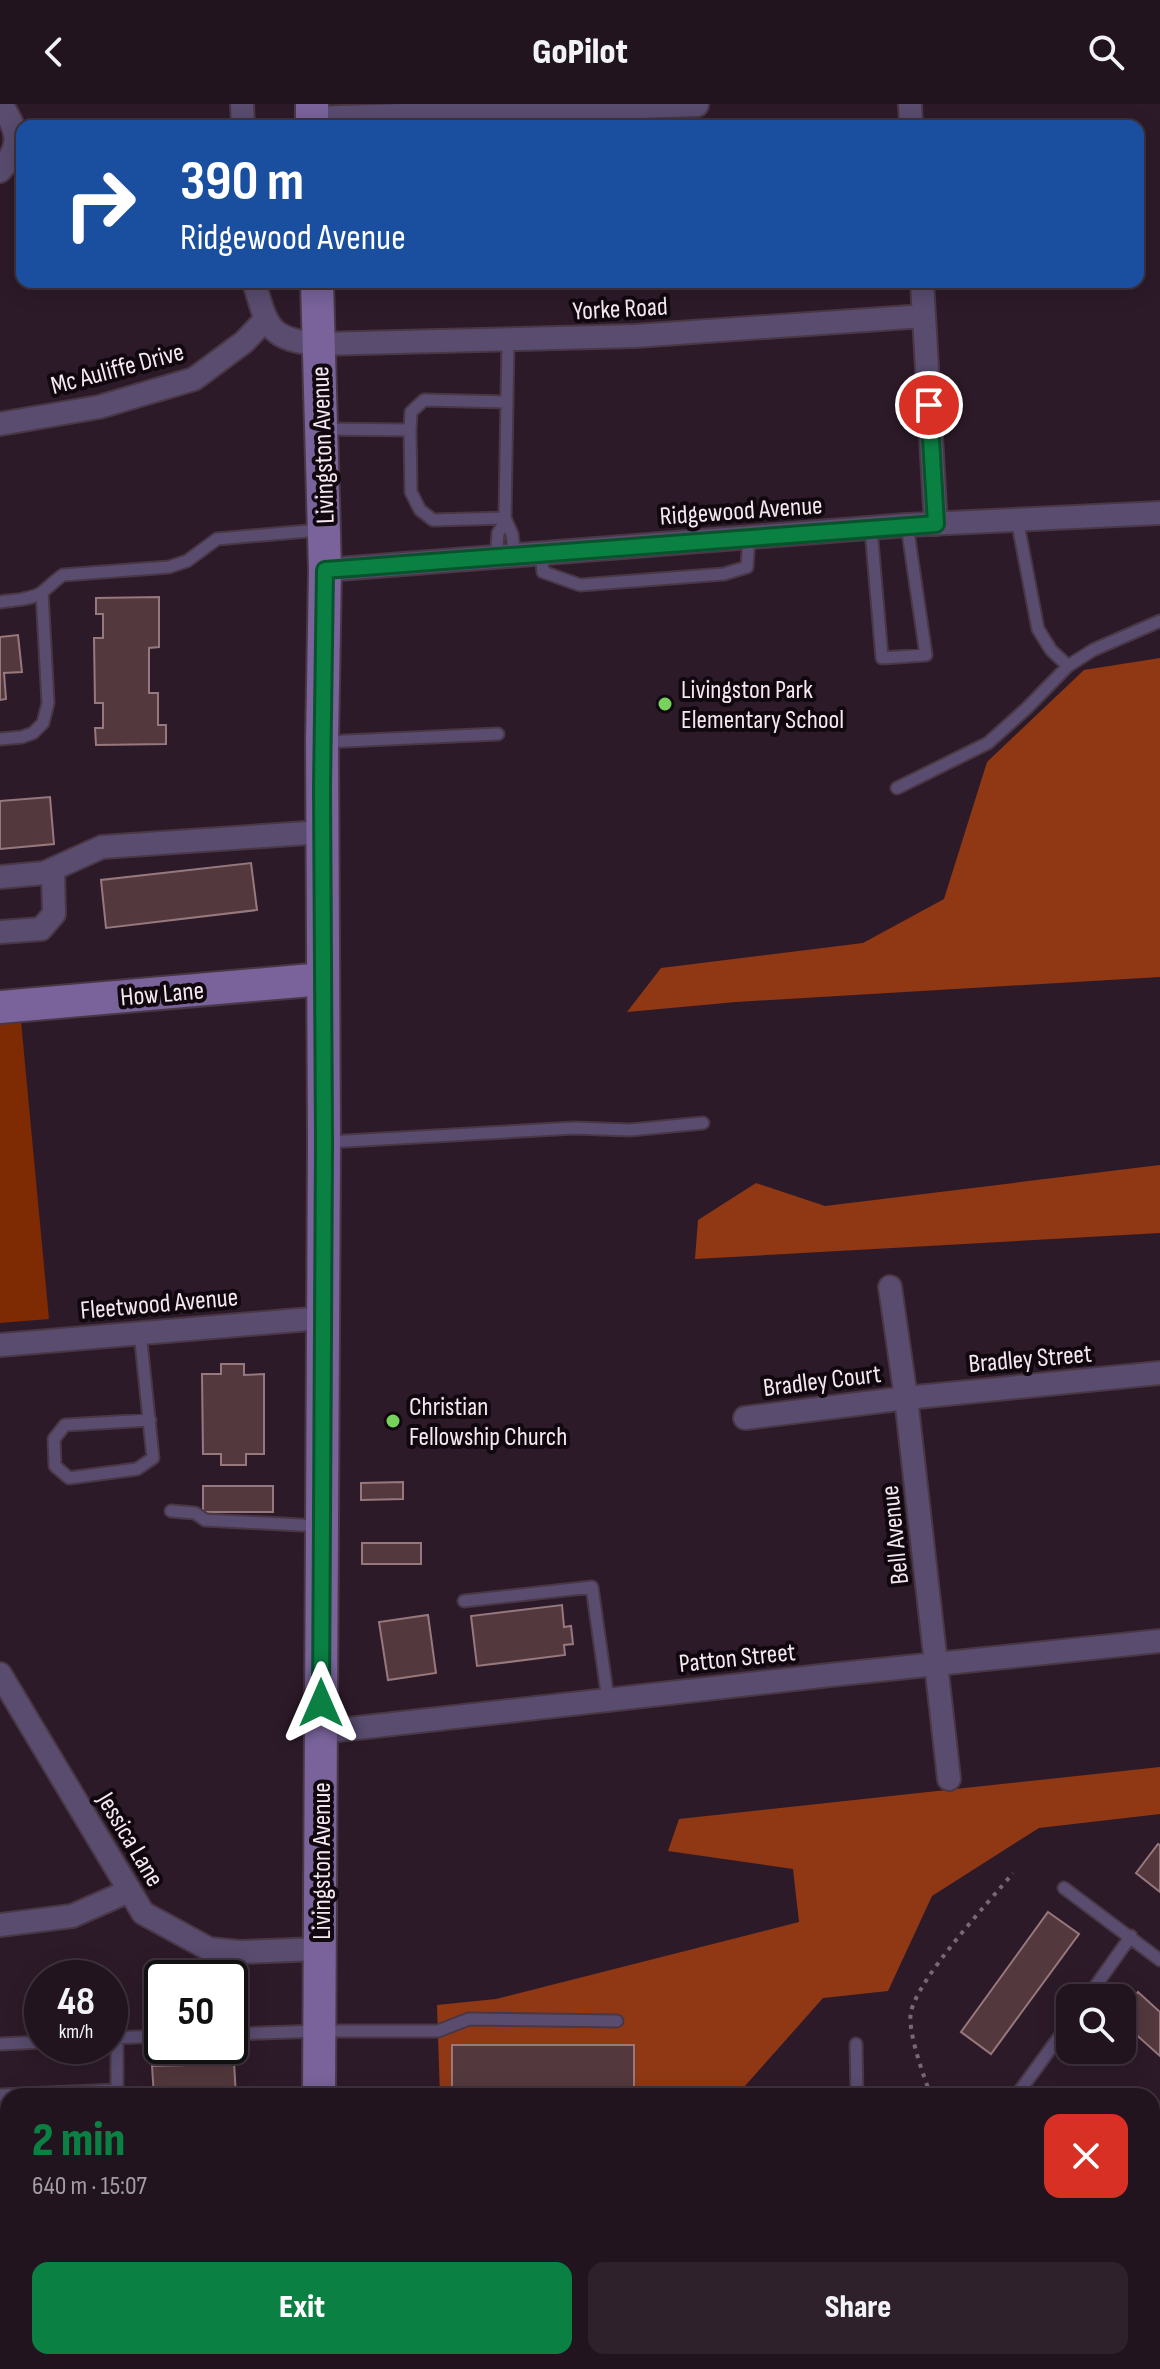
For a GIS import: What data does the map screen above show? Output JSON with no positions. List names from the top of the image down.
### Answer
{
  "streets": {
    "main road": ["Livingston Avenue", "How Lane"],
    "street": [
      "Yorke Road",
      "Mc Auliffe Drive",
      "Ridgewood Avenue",
      "Fleetwood Avenue",
      "Bradley Street",
      "Bradley Court",
      "Bell Avenue",
      "Patton Street",
      "Jessica Lane"
    ]
  },
  "crossings": [
    ["Yorke Road", "Livingston Avenue"],
    ["Livingston Avenue", "Ridgewood Avenue"],
    ["Livingston Avenue", "How Lane"],
    ["Livingston Avenue", "Fleetwood Avenue"],
    ["Livingston Avenue", "Patton Street"],
    ["Livingston Avenue", "Jessica Lane"],
    ["Bradley Street", "Bradley Court"],
    ["Bradley Street", "Bell Avenue"],
    ["Bradley Court", "Bell Avenue"],
    ["Bell Avenue", "Patton Street"]
  ],
  "places": ["Livingston Park Elementary School", "Christian Fellowship Church"],
  "page": {
    "header": "GoPilot",
    "turn": ["390 m", "Ridgewood Avenue"],
    "speed": "48 km/h",
    "limit": "50",
    "heading": ["2 min", "640 m · 15:07"],
    "buttons": ["Exit", "Share"]
  }
}
